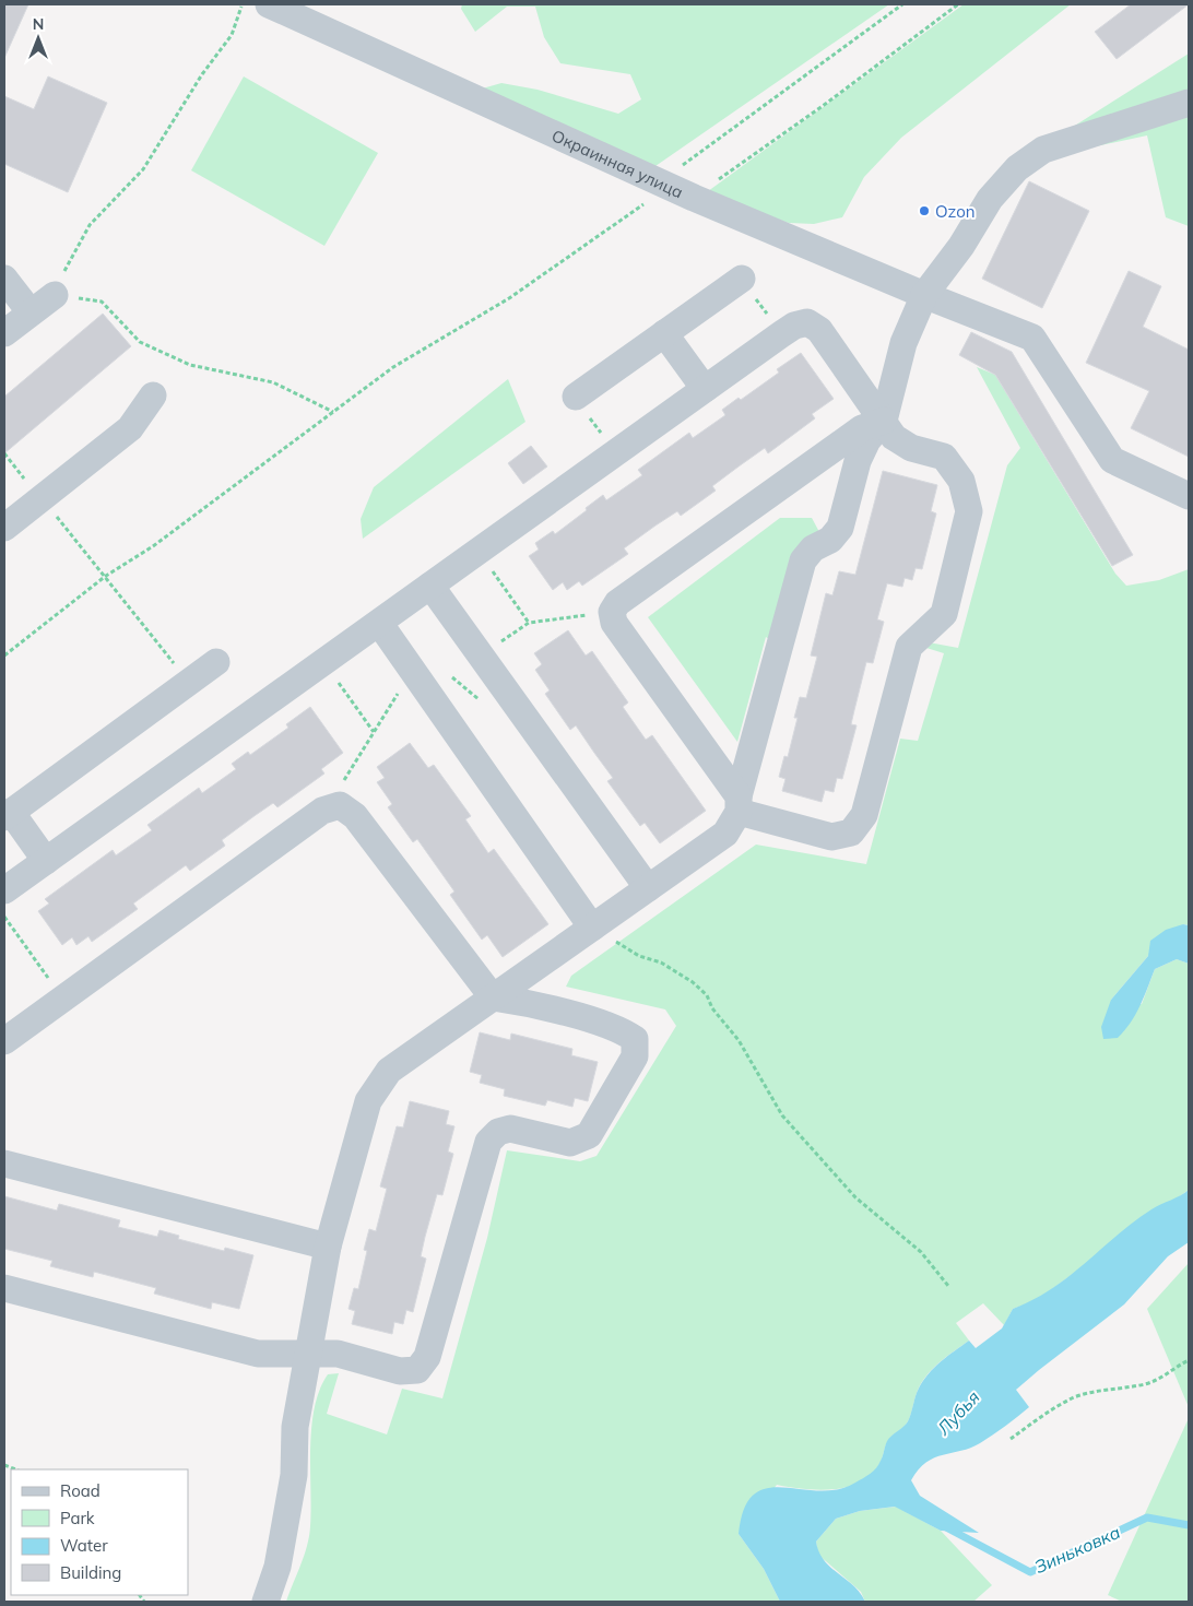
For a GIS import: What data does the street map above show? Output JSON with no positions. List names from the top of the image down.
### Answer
{
  "streets": {
    "street": ["Окраинная улица"]
  },
  "water": ["Лубья", "Зиньковка"],
  "places": ["Ozon"],
  "legend": [
    "Road",
    "Park",
    "Water",
    "Building"
  ],
  "north": "top"
}
